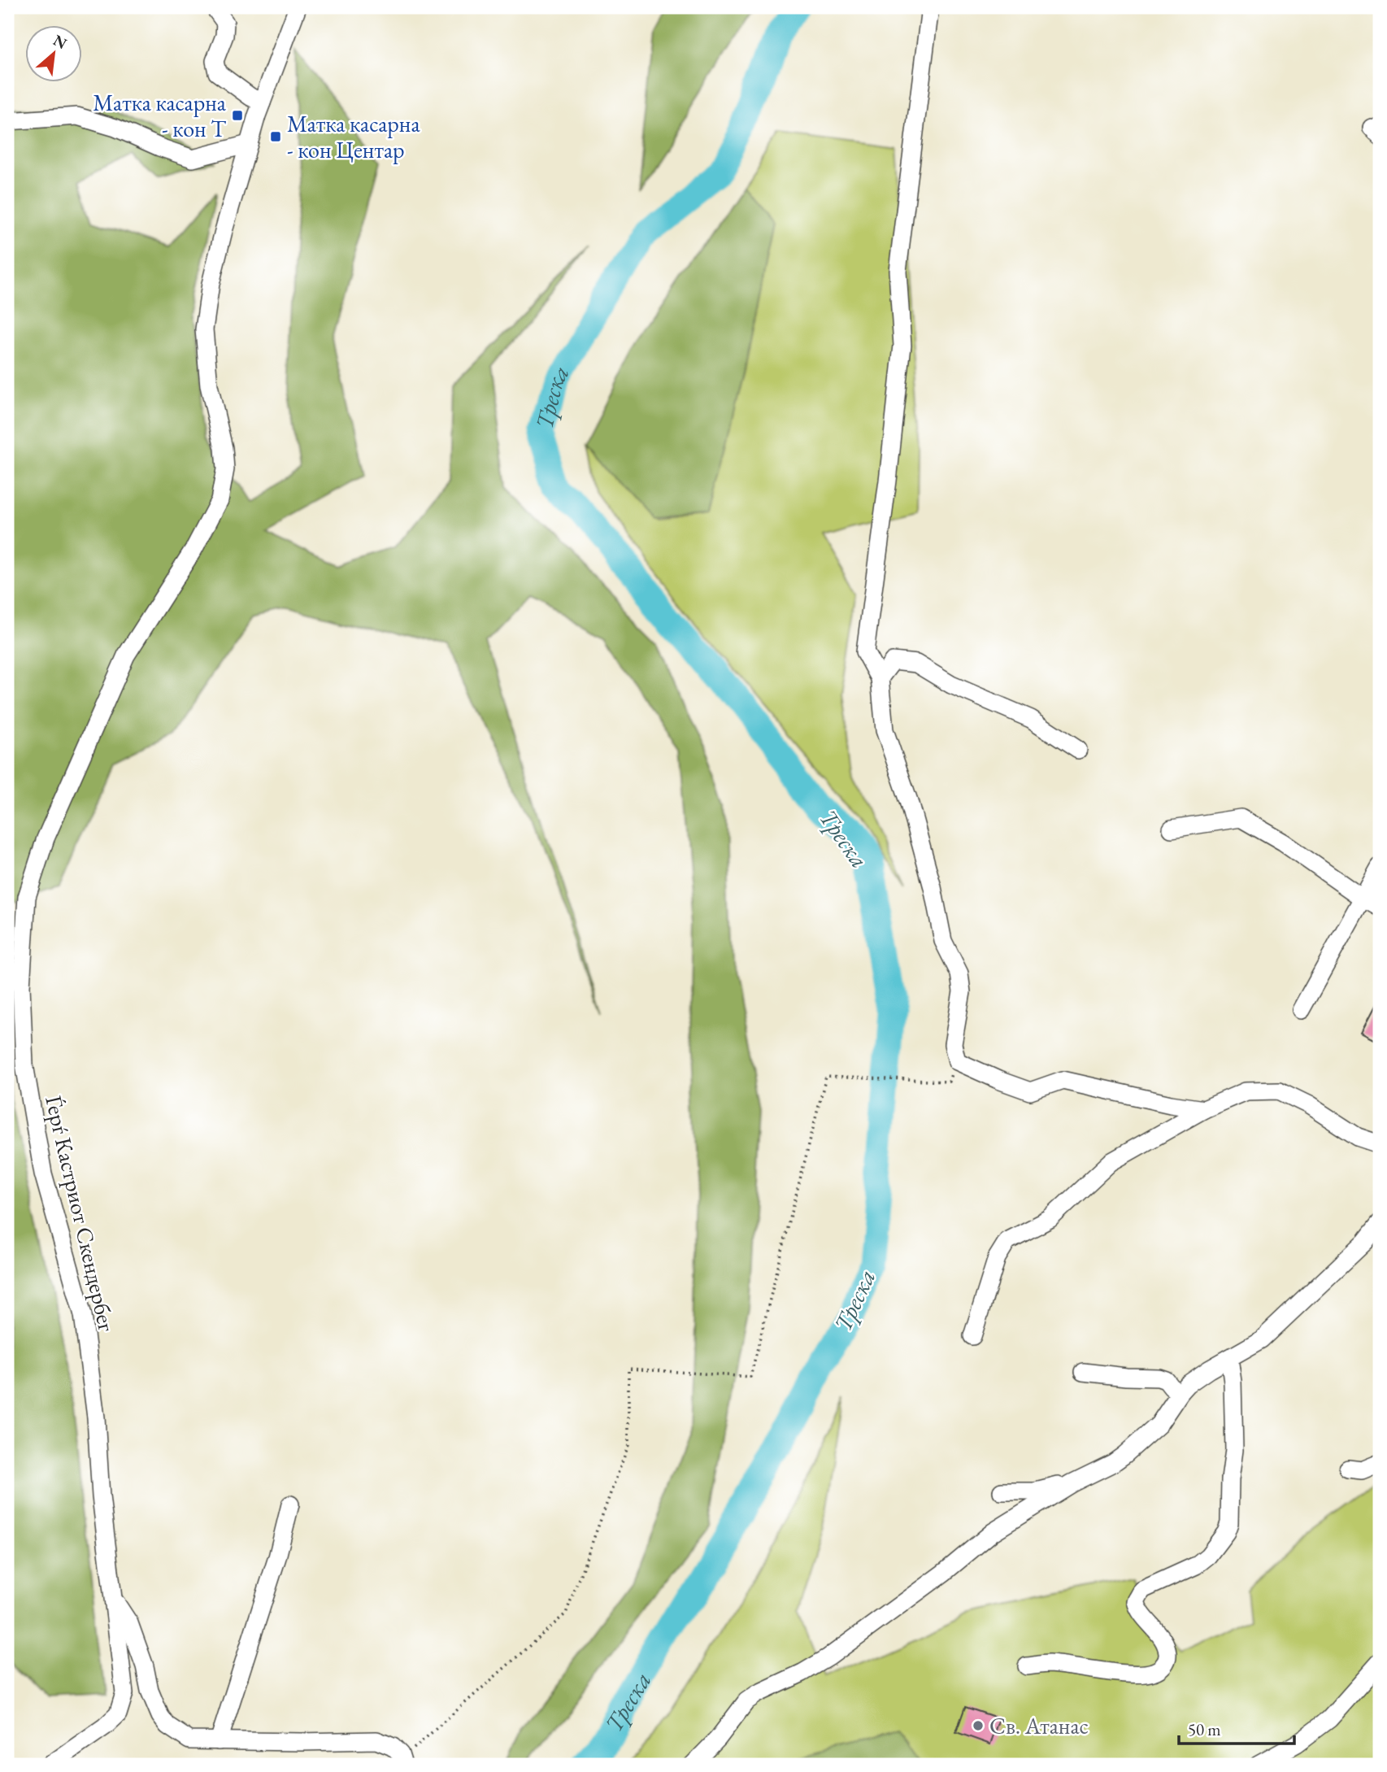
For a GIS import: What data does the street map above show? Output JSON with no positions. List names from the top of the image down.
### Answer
{
  "streets": {
    "street": ["Ѓерѓ Кастриот Скендербег"]
  },
  "water": ["Треска"],
  "places": {
    "transit": ["Матка касарна - кон Т", "Матка касарна - кон Центар"],
    "other": ["Св. Атанас"]
  },
  "scale_bar": "50 m",
  "north": "top right"
}
